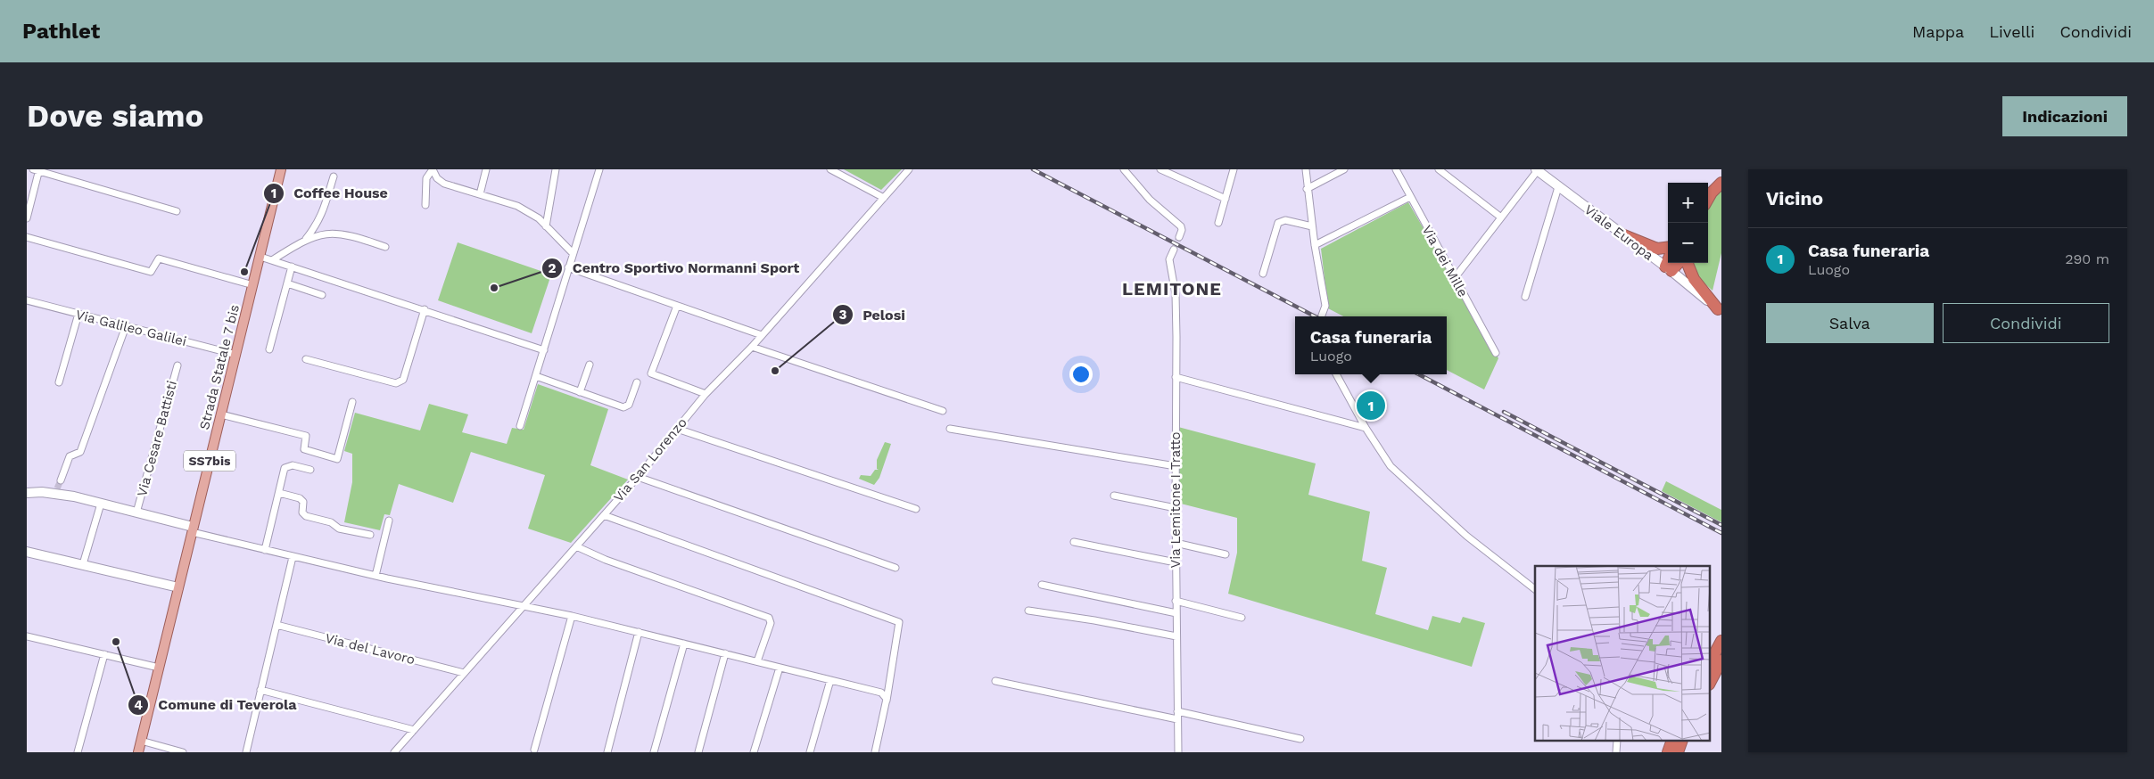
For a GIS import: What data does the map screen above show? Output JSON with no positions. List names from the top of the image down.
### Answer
{
  "streets": {
    "main road": ["Strada Statale 7 bis", "SS7bis"],
    "street": [
      "Viale Europa",
      "Via dei Mille",
      "Via Galileo Galilei",
      "Via Cesare Battisti",
      "Via San Lorenzo",
      "Via Lemitone I Tratto",
      "Via del Lavoro"
    ]
  },
  "crossings": [
    ["Via Galileo Galilei", "Strada Statale 7 bis"],
    ["Via San Lorenzo", "Via del Lavoro"]
  ],
  "districts": ["LEMITONE"],
  "places": [
    "Coffee House",
    "Centro Sportivo Normanni Sport",
    "Pelosi",
    "Comune di Teverola"
  ],
  "page": {
    "header": "Pathlet",
    "nav": ["Mappa", "Livelli", "Condividi"],
    "buttons": [
      "Indicazioni",
      ["Salva", "Condividi"]
    ],
    "title": "Dove siamo",
    "heading": "Vicino",
    "map_buttons": ["+", "−"],
    "list": [
      {
        "mark": "1",
        "name": "Casa funeraria",
        "note": "Luogo",
        "value": "290 m"
      }
    ],
    "popup": ["Casa funeraria", "Luogo"],
    "pins": "1"
  }
}
